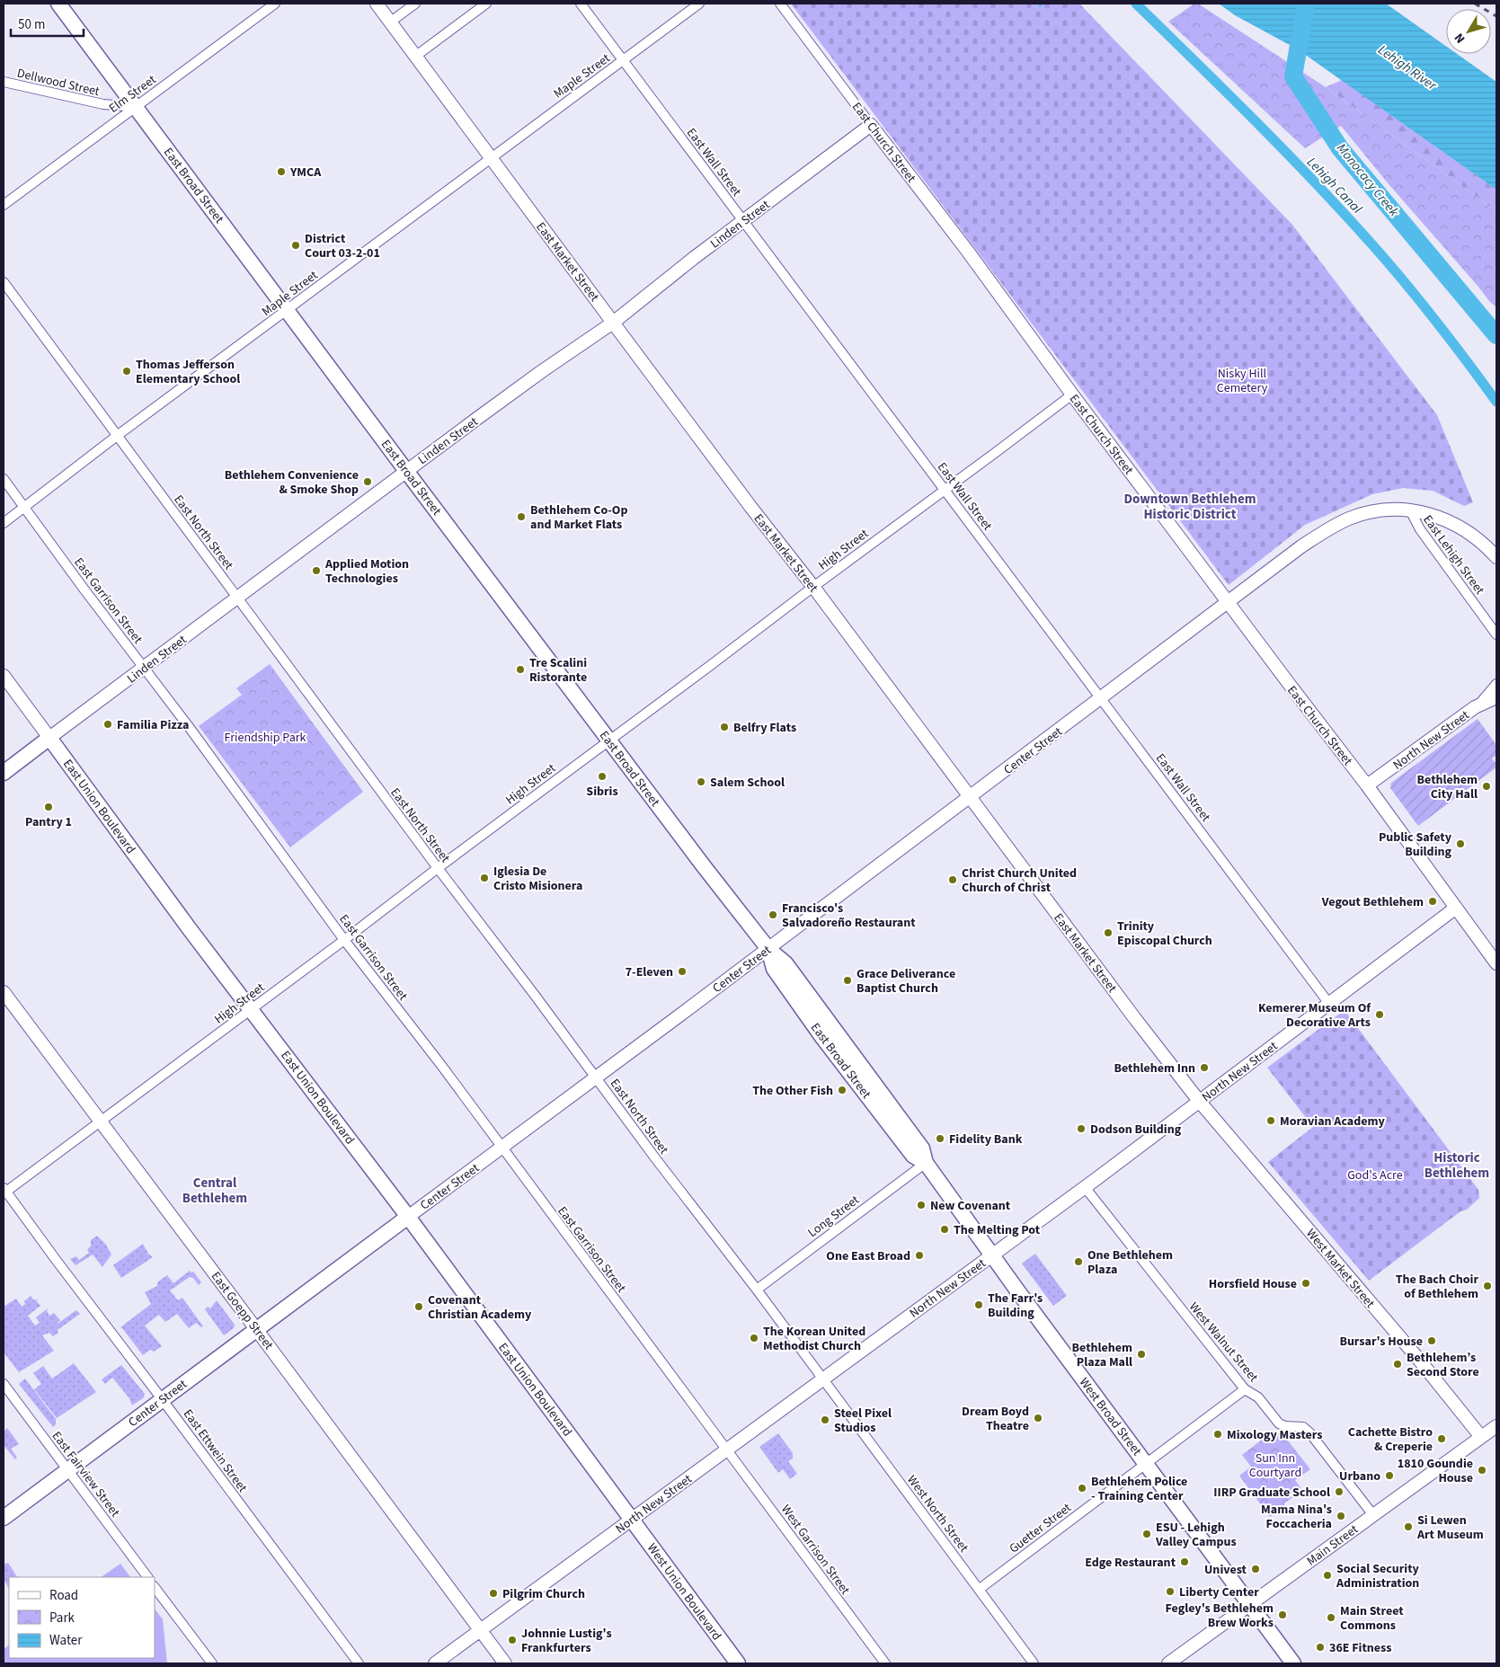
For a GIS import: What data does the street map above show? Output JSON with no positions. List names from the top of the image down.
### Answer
{
  "streets": {
    "main road": [
      "East Broad Street",
      "Linden Street",
      "Center Street",
      "East Union Boulevard",
      "West Broad Street",
      "West Union Boulevard"
    ],
    "street": [
      "Maple Street",
      "Dellwood Street",
      "Elm Street",
      "East Church Street",
      "East Wall Street",
      "East Market Street",
      "East North Street",
      "High Street",
      "East Lehigh Street",
      "East Garrison Street",
      "North New Street",
      "Long Street",
      "West Market Street",
      "East Goepp Street",
      "West Walnut Street",
      "East Ettwein Street",
      "East Fairview Street",
      "West North Street",
      "Guetter Street",
      "Main Street",
      "West Garrison Street"
    ]
  },
  "crossings": [
    ["Maple Street", "East Wall Street"],
    ["Maple Street", "East Broad Street"],
    ["Maple Street", "East Market Street"],
    ["Maple Street", "East North Street"],
    ["Maple Street", "East Garrison Street"],
    ["Dellwood Street", "Elm Street"],
    ["Dellwood Street", "East Broad Street"],
    ["Elm Street", "East Broad Street"],
    ["East Church Street", "Linden Street"],
    ["East Church Street", "High Street"],
    ["East Church Street", "North New Street"],
    ["East Church Street", "Center Street"],
    ["East Wall Street", "Linden Street"],
    ["East Wall Street", "High Street"],
    ["East Wall Street", "North New Street"],
    ["East Wall Street", "Center Street"],
    ["East Broad Street", "Linden Street"],
    ["East Broad Street", "High Street"],
    ["East Broad Street", "North New Street"],
    ["East Broad Street", "Center Street"],
    ["East Broad Street", "Long Street"],
    ["East Broad Street", "West Broad Street"],
    ["Linden Street", "East Market Street"],
    ["Linden Street", "East North Street"],
    ["Linden Street", "East Garrison Street"],
    ["Linden Street", "East Union Boulevard"],
    ["East Market Street", "High Street"],
    ["East Market Street", "North New Street"],
    ["East Market Street", "Center Street"],
    ["East Market Street", "West Market Street"],
    ["East North Street", "High Street"],
    ["East North Street", "North New Street"],
    ["East North Street", "Center Street"],
    ["East North Street", "Long Street"],
    ["East North Street", "West North Street"],
    ["High Street", "East Garrison Street"],
    ["High Street", "East Union Boulevard"],
    ["High Street", "East Goepp Street"],
    ["High Street", "East Ettwein Street"],
    ["East Lehigh Street", "Center Street"],
    ["East Garrison Street", "North New Street"],
    ["East Garrison Street", "Center Street"],
    ["East Garrison Street", "West Garrison Street"],
    ["North New Street", "East Union Boulevard"],
    ["North New Street", "West Market Street"],
    ["North New Street", "East Goepp Street"],
    ["North New Street", "West Walnut Street"],
    ["North New Street", "West Broad Street"],
    ["North New Street", "West North Street"],
    ["North New Street", "West Garrison Street"],
    ["North New Street", "West Union Boulevard"],
    ["Center Street", "East Union Boulevard"],
    ["Center Street", "East Goepp Street"],
    ["Center Street", "East Ettwein Street"],
    ["Center Street", "East Fairview Street"],
    ["East Union Boulevard", "West Union Boulevard"],
    ["West Market Street", "Main Street"],
    ["West Walnut Street", "Guetter Street"],
    ["West Walnut Street", "Main Street"],
    ["West Broad Street", "Guetter Street"],
    ["West Broad Street", "Main Street"],
    ["West North Street", "Guetter Street"]
  ],
  "districts": ["Downtown Bethlehem Historic District", "Historic Bethlehem", "Central Bethlehem"],
  "water": ["Lehigh River", "Monocacy Creek", "Lehigh Canal"],
  "parks": [
    "Nisky Hill Cemetery",
    "Friendship Park",
    "God's Acre",
    "Sun Inn Courtyard"
  ],
  "places": [
    "YMCA",
    "District Court 03-2-01",
    "Thomas Jefferson Elementary School",
    "Bethlehem Convenience & Smoke Shop",
    "Bethlehem Co-Op and Market Flats",
    "Applied Motion Technologies",
    "Tre Scalini Ristorante",
    "Familia Pizza",
    "Belfry Flats",
    "Sibris",
    "Salem School",
    "Bethlehem City Hall",
    "Pantry 1",
    "Public Safety Building",
    "Iglesia De Cristo Misionera",
    "Christ Church United Church of Christ",
    "Vegout Bethlehem",
    "Francisco's Salvadoreño Restaurant",
    "Trinity Episcopal Church",
    "7-Eleven",
    "Grace Deliverance Baptist Church",
    "Kemerer Museum Of Decorative Arts",
    "Bethlehem Inn",
    "The Other Fish",
    "Moravian Academy",
    "Dodson Building",
    "Fidelity Bank",
    "New Covenant",
    "The Melting Pot",
    "One East Broad",
    "One Bethlehem Plaza",
    "Horsfield House",
    "The Bach Choir of Bethlehem",
    "The Farr's Building",
    "Covenant Christian Academy",
    "The Korean United Methodist Church",
    "Bursar's House",
    "Bethlehem Plaza Mall",
    "Bethlehem’s Second Store",
    "Dream Boyd Theatre",
    "Steel Pixel Studios",
    "Mixology Masters",
    "Cachette Bistro & Creperie",
    "1810 Goundie House",
    "Urbano",
    "Bethlehem Police - Training Center",
    "IIRP Graduate School",
    "Mama Nina's Foccacheria",
    "Si Lewen Art Museum",
    "ESU - Lehigh Valley Campus",
    "Edge Restaurant",
    "Univest",
    "Social Security Administration",
    "Liberty Center",
    "Pilgrim Church",
    "Fegley's Bethlehem Brew Works",
    "Main Street Commons",
    "Johnnie Lustig's Frankfurters",
    "36E Fitness"
  ],
  "legend": ["Road", "Park", "Water"],
  "scale_bar": "50 m",
  "north": "bottom left"
}
